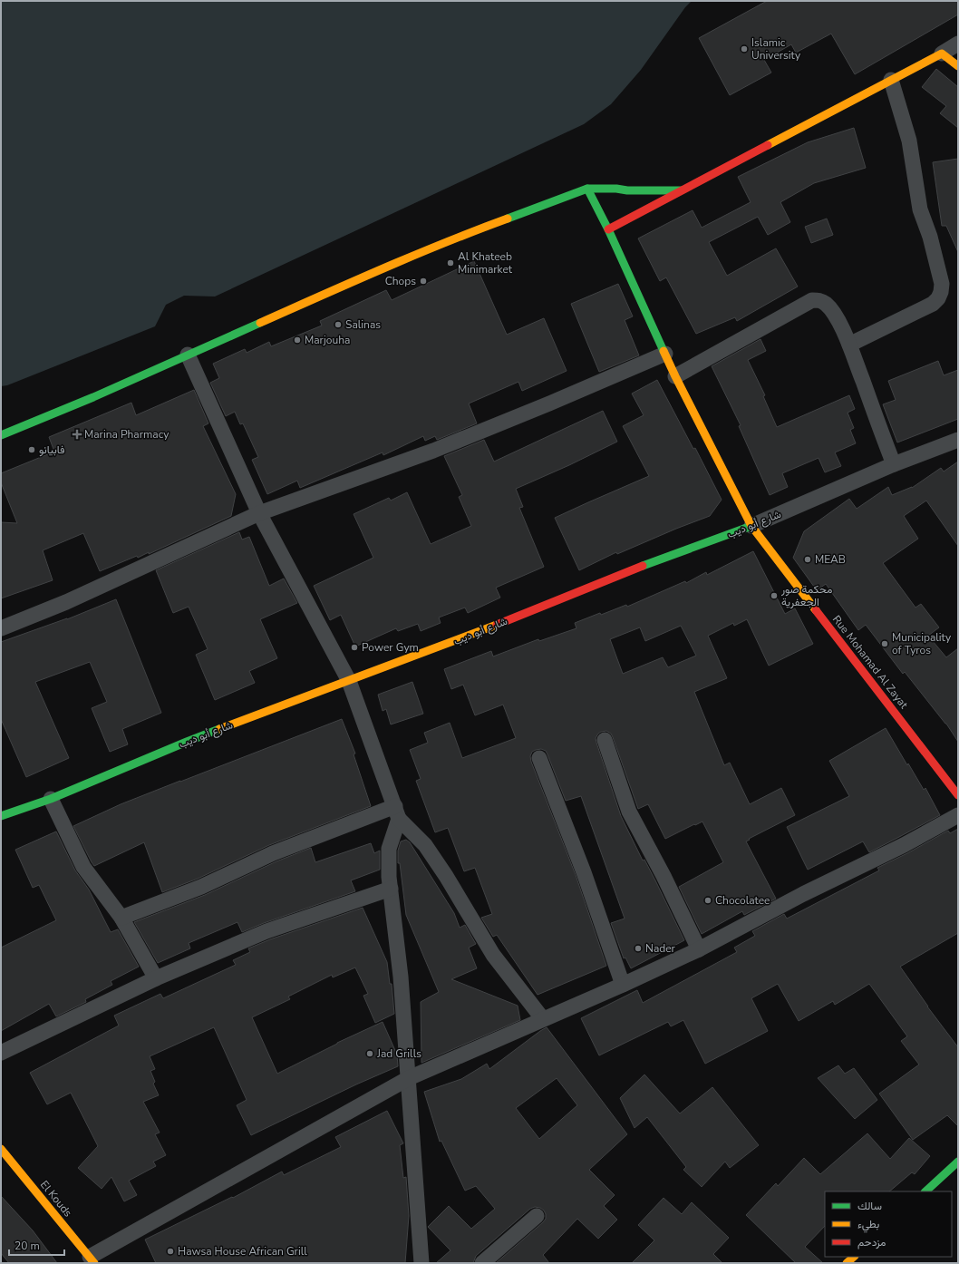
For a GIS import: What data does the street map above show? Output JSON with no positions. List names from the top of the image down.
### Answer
{
  "streets": {
    "main road": ["شارع أبو ديب", "Rue Mohamad Al Zayat", "El Kouds"]
  },
  "crossings": [
    ["شارع أبو ديب", "Rue Mohamad Al Zayat"]
  ],
  "places": {
    "other": [
      "Islamic University",
      "Al Khateeb Minimarket",
      "Chops",
      "Salinas",
      "Marjouha",
      "فابيانو",
      "MEAB",
      "محكمة صور الجعفرية",
      "Municipality of Tyros",
      "Power Gym",
      "Chocolatee",
      "Nader",
      "Jad Grills",
      "Hawsa House African Grill"
    ],
    "health": ["Marina Pharmacy"]
  },
  "legend": ["سالك", "بطيء", "مزدحم"],
  "scale_bar": "20 m"
}
